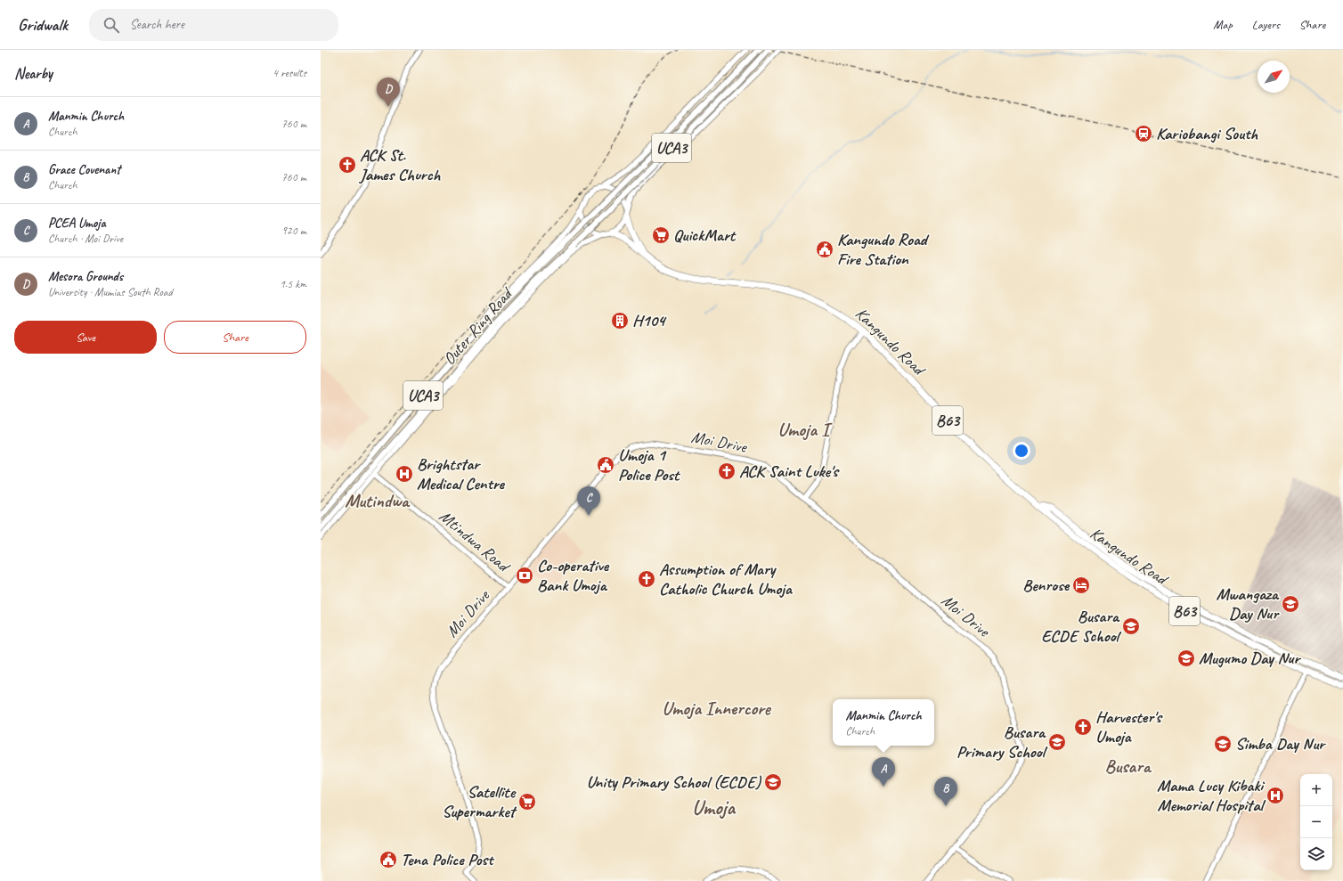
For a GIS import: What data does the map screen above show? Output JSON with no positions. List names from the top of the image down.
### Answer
{
  "streets": {
    "highway": ["Kangundo Road", "B63"],
    "main road": ["UCA3", "Outer Ring Road"],
    "street": ["Moi Drive", "Mtindwa Road"]
  },
  "crossings": [
    ["UCA3", "Outer Ring Road"],
    ["UCA3", "Kangundo Road"],
    ["UCA3", "Mtindwa Road"],
    ["Outer Ring Road", "Kangundo Road"],
    ["Moi Drive", "Mtindwa Road"]
  ],
  "districts": [
    "Umoja I",
    "Mutindwa",
    "Umoja Innercore",
    "Busara",
    "Umoja"
  ],
  "places": {
    "station": ["Kariobangi South"],
    "church": [
      "ACK St. James Church",
      "ACK Saint Luke's",
      "Assumption of Mary Catholic Church Umoja",
      "Harvester's Umoja"
    ],
    "supermarket": ["QuickMart", "Satellite Supermarket"],
    "public building": ["Kangundo Road Fire Station", "Umoja 1 Police Post", "Tena Police Post"],
    "building": ["H104"],
    "hospital": ["Brightstar Medical Centre", "Mama Lucy Kibaki Memorial Hospital"],
    "bank": ["Co-operative Bank Umoja"],
    "hotel": ["Benrose"],
    "school or university": [
      "Mwangaza Day Nur",
      "Busara ECDE School",
      "Mugumo Day Nur",
      "Busara Primary School",
      "Simba Day Nur",
      "Unity Primary School (ECDE)"
    ]
  },
  "north": "top right",
  "page": {
    "header": "Gridwalk",
    "search": "Search here",
    "nav": ["Map", "Layers", "Share"],
    "heading": ["Nearby", "4 results"],
    "pins": [
      "D",
      "C",
      "A",
      "B"
    ],
    "list": [
      {
        "mark": "A",
        "name": "Manmin Church",
        "note": "Church",
        "value": "760 m"
      },
      {
        "mark": "B",
        "name": "Grace Covenant",
        "note": "Church",
        "value": "760 m"
      },
      {
        "mark": "C",
        "name": "PCEA Umoja",
        "note": "Church · Moi Drive",
        "value": "920 m"
      },
      {
        "mark": "D",
        "name": "Mesora Grounds",
        "note": "University · Mumias South Road",
        "value": "1.5 km"
      }
    ],
    "buttons": ["Save", "Share"],
    "popup": ["Manmin Church", "Church"],
    "map_buttons": ["+", "−"]
  }
}
